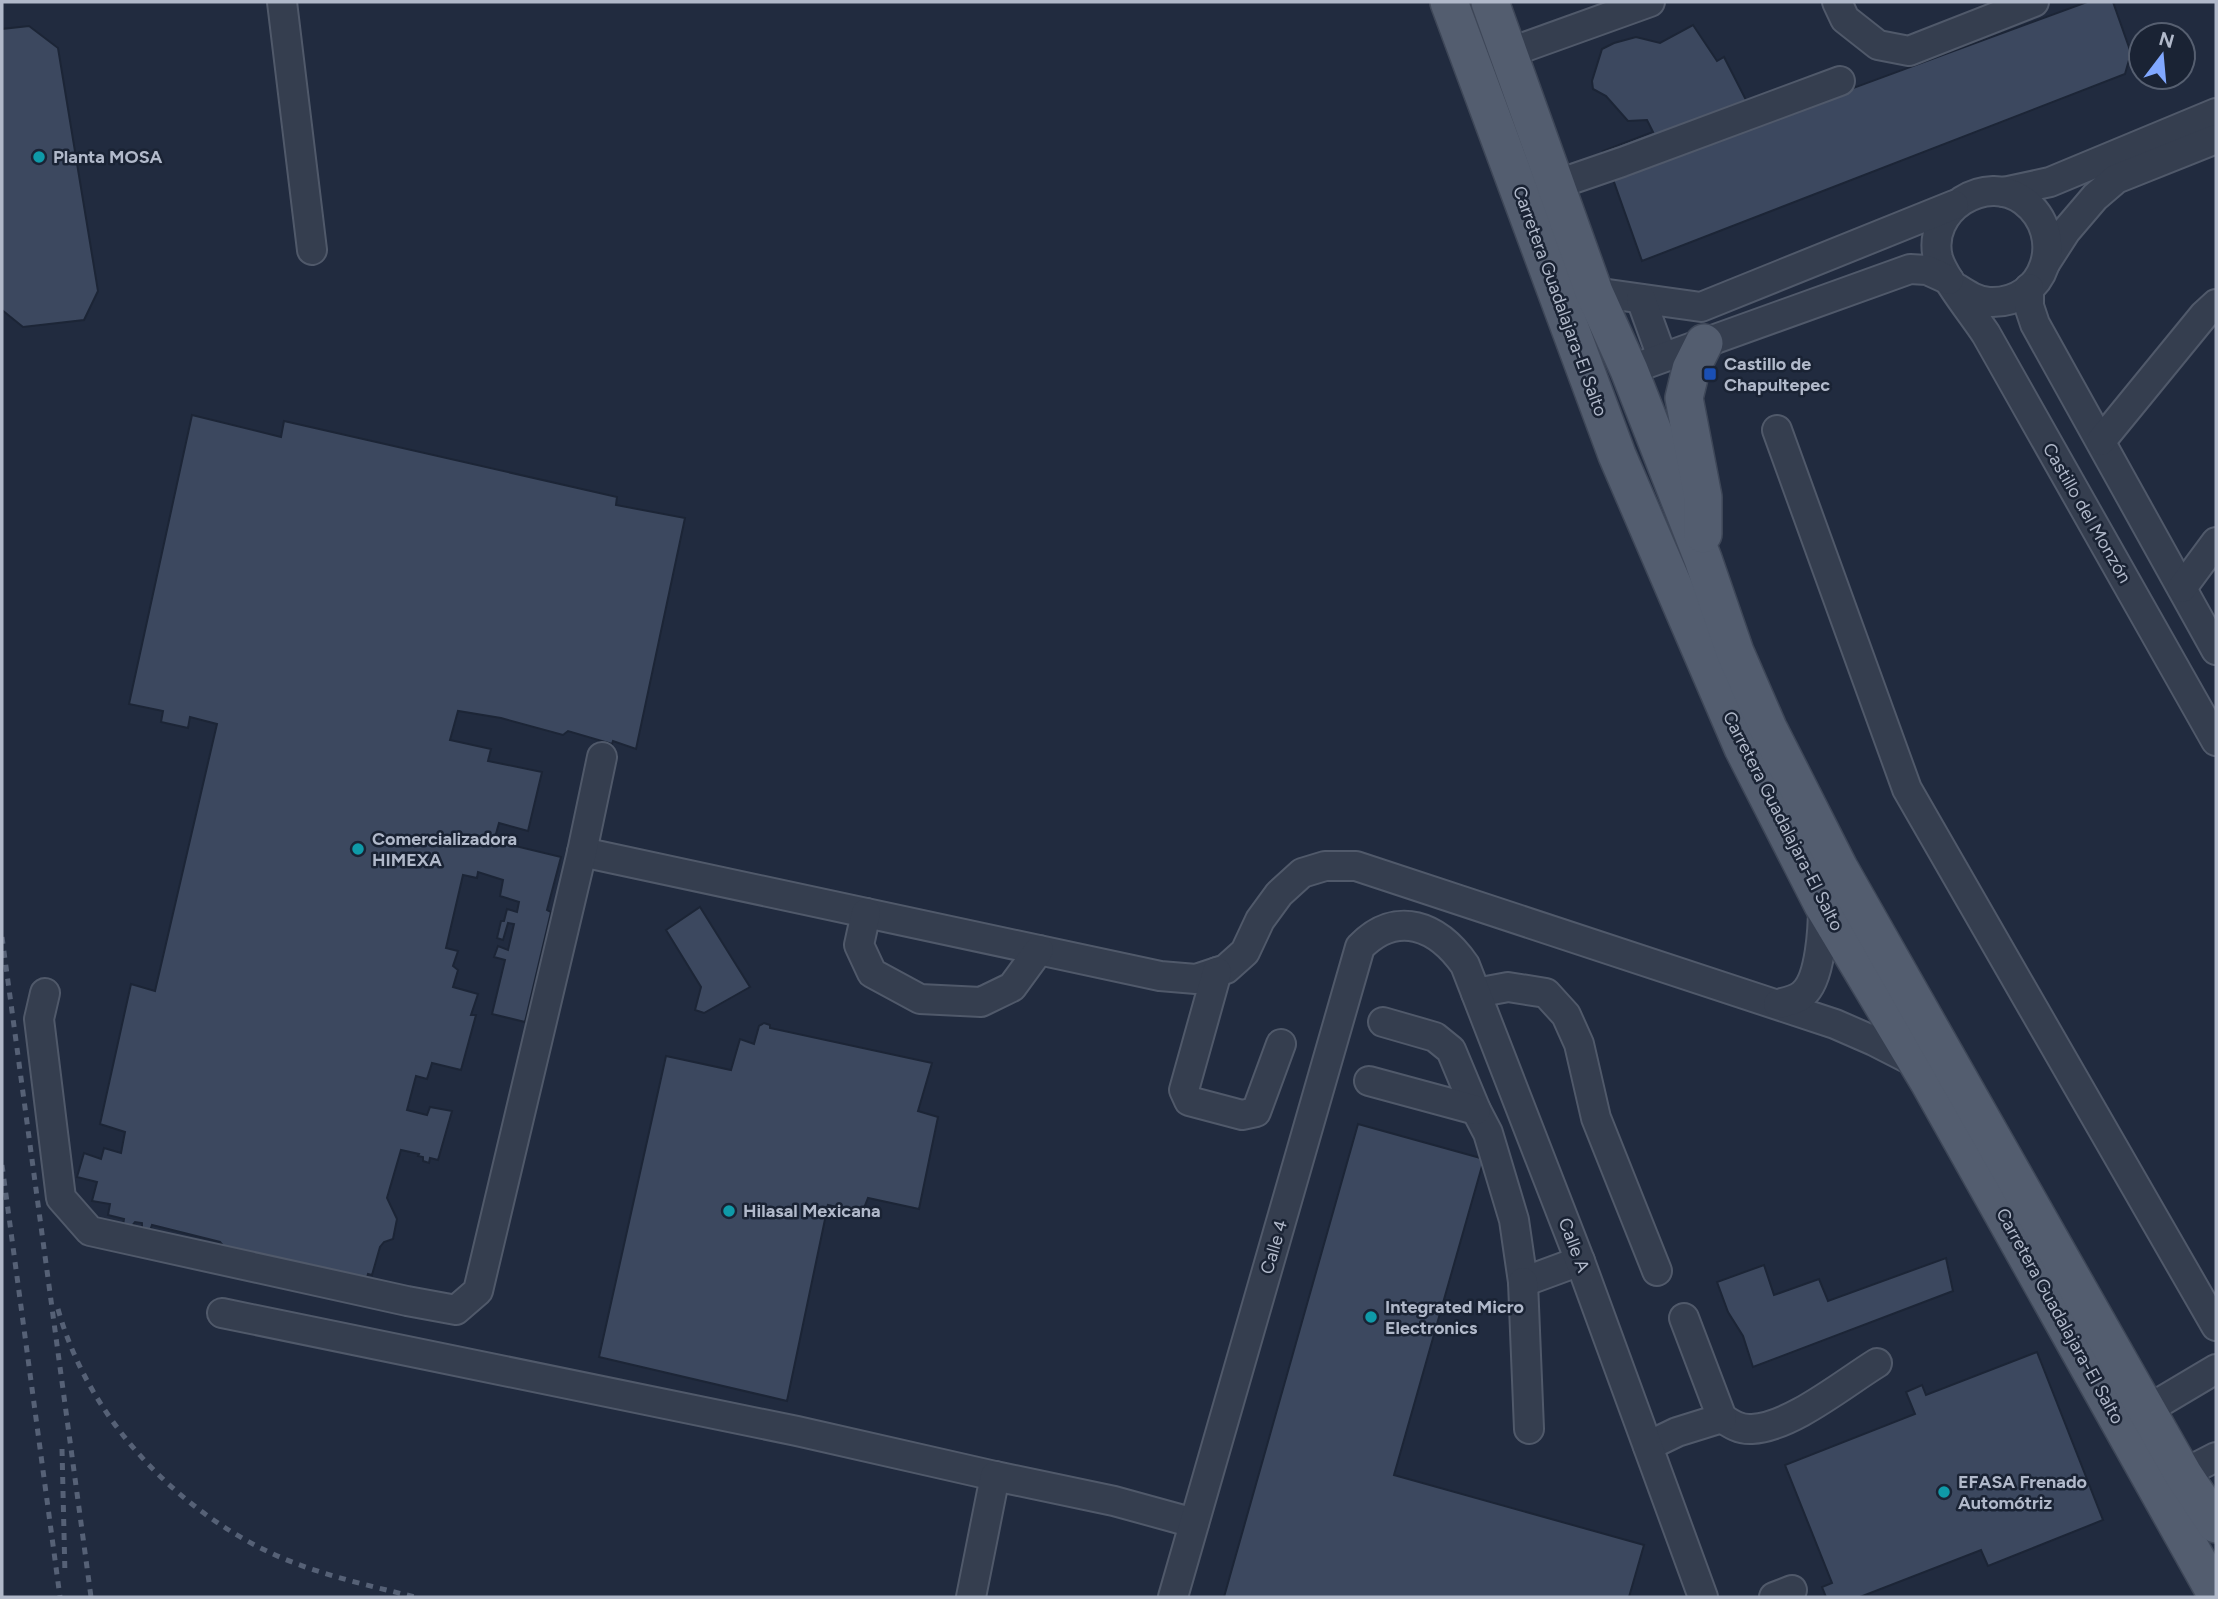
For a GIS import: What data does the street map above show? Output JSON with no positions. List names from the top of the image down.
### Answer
{
  "streets": {
    "main road": ["Carretera Guadalajara-El Salto"],
    "street": ["Castillo del Monzón", "Calle A", "Calle 4"]
  },
  "crossings": [
    ["Calle A", "Calle 4"]
  ],
  "places": {
    "other": [
      "Planta MOSA",
      "Comercializadora HIMEXA",
      "Hilasal Mexicana",
      "Integrated Micro Electronics",
      "EFASA Frenado Automótriz"
    ],
    "transit": ["Castillo de Chapultepec"]
  },
  "north": "top"
}
